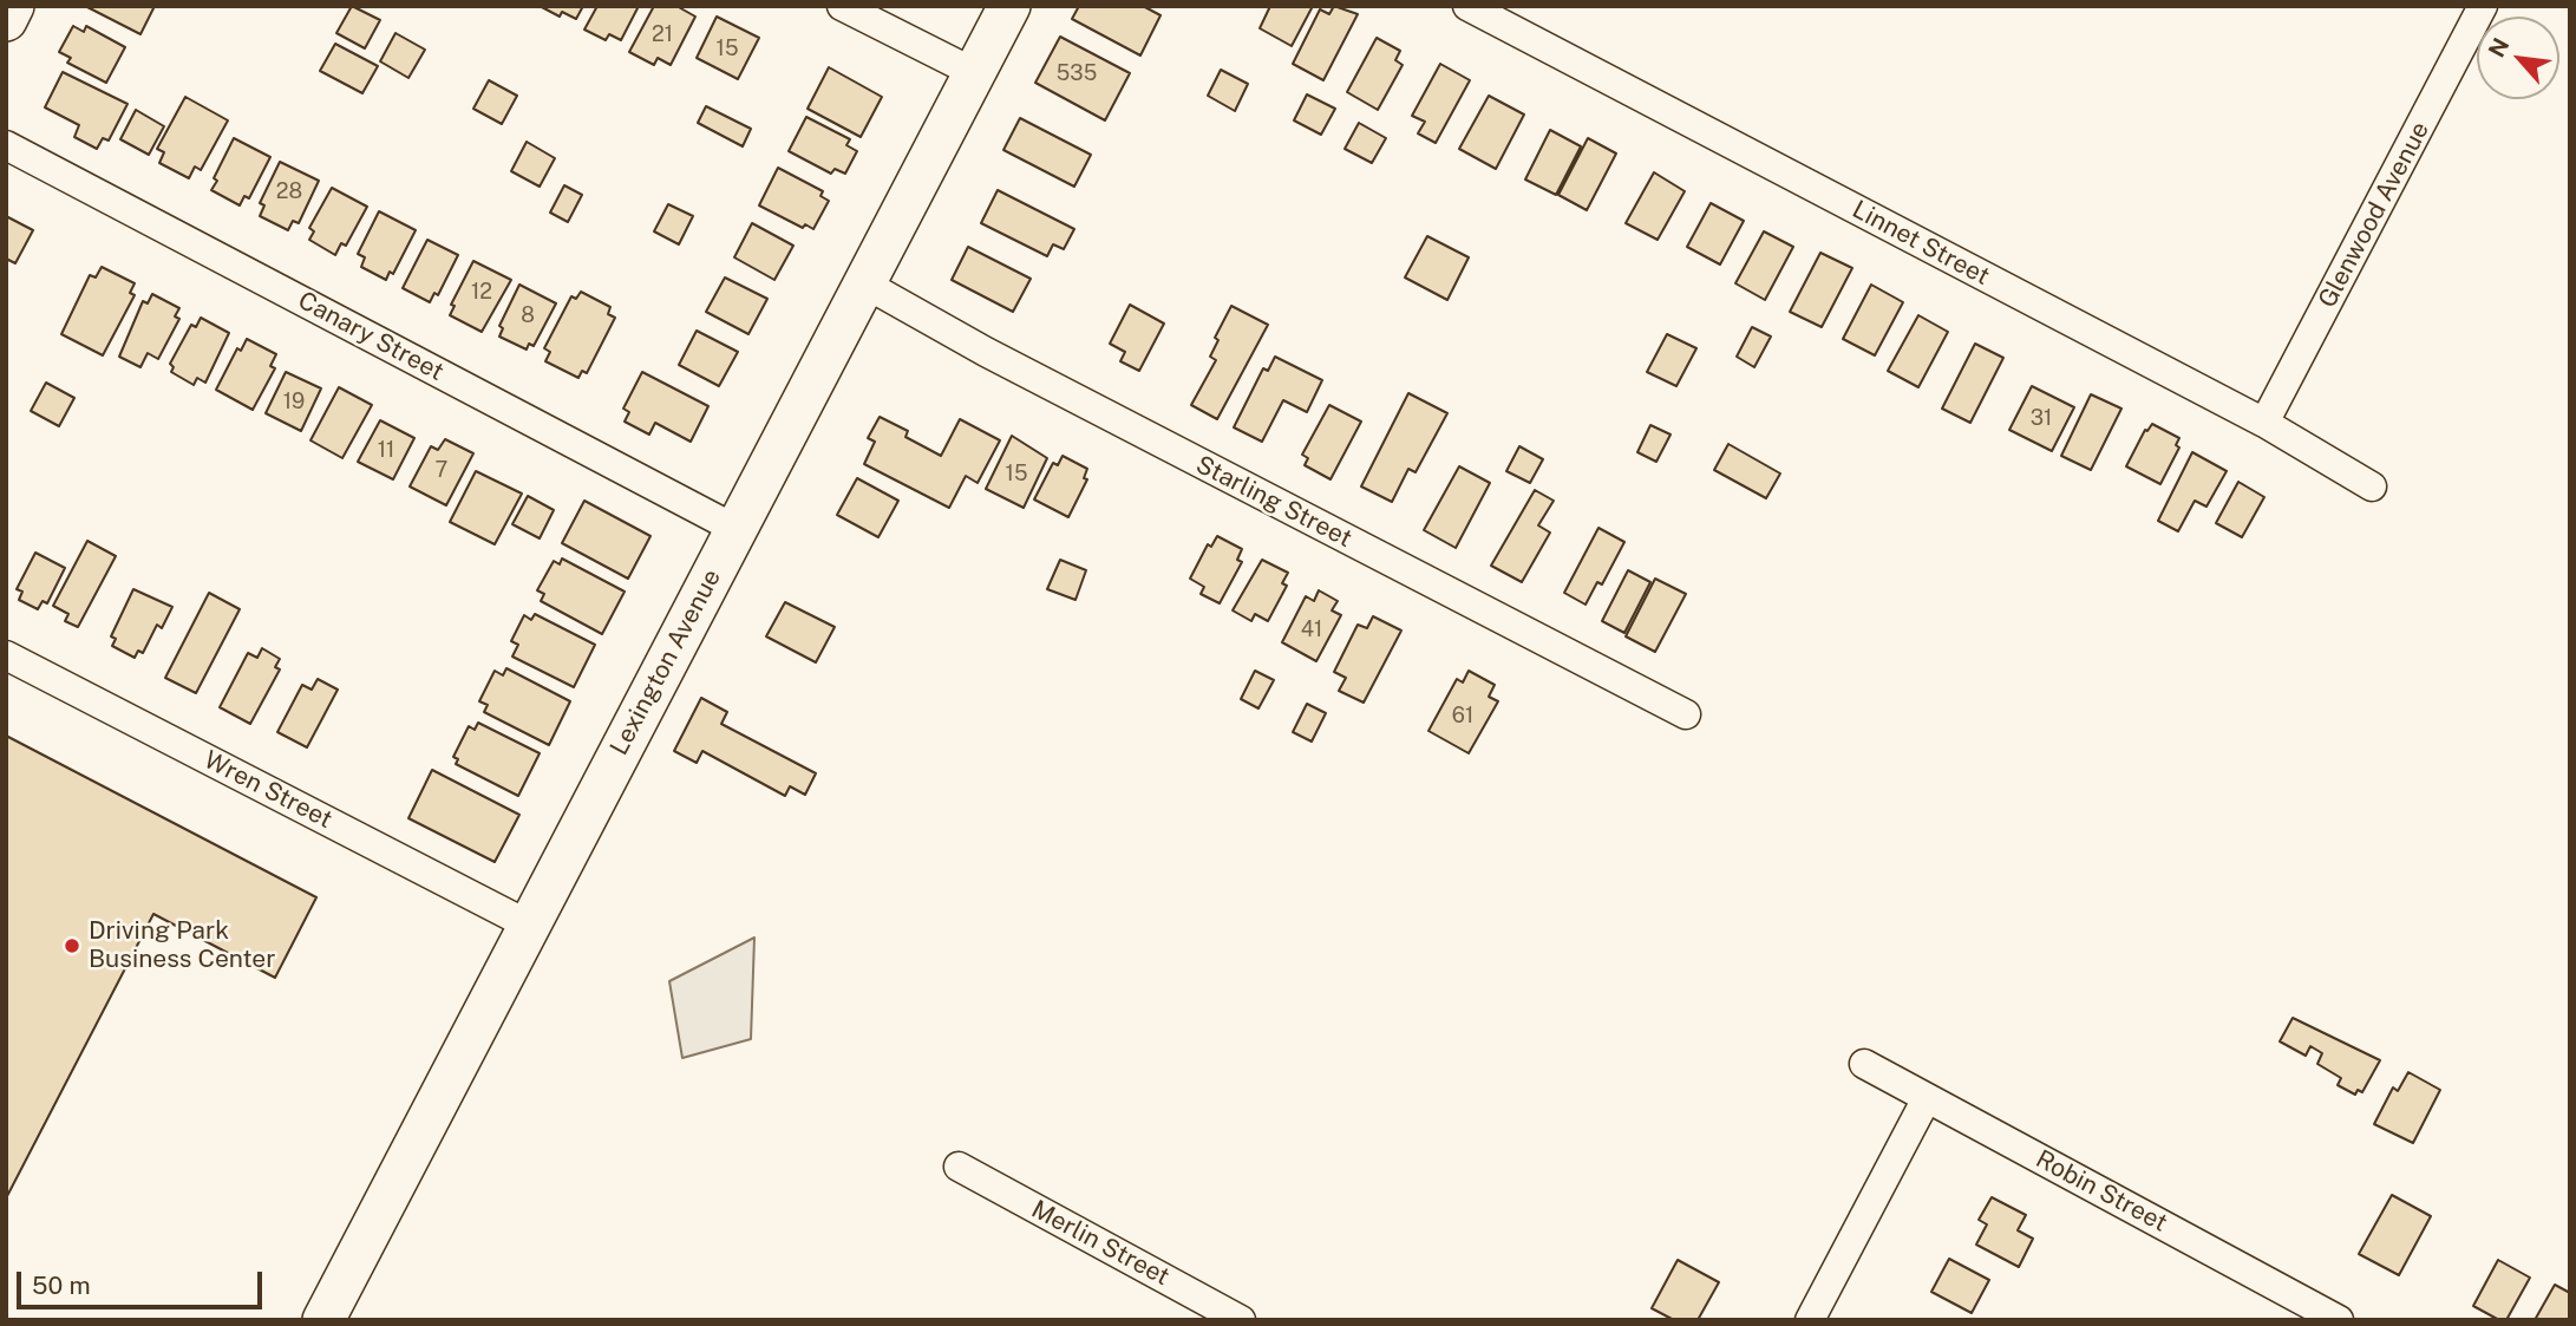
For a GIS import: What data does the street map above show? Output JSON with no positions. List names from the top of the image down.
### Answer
{
  "streets": {
    "main road": ["Lexington Avenue"],
    "street": [
      "Glenwood Avenue",
      "Linnet Street",
      "Canary Street",
      "Starling Street",
      "Wren Street",
      "Robin Street",
      "Merlin Street"
    ]
  },
  "crossings": [
    ["Glenwood Avenue", "Linnet Street"],
    ["Canary Street", "Lexington Avenue"],
    ["Starling Street", "Lexington Avenue"],
    ["Lexington Avenue", "Wren Street"]
  ],
  "places": ["Driving Park Business Center"],
  "house_numbers": [
    "21",
    "15",
    "535",
    "28",
    "12",
    "8",
    "19",
    "31",
    "11",
    "7",
    "15",
    "41",
    "61"
  ],
  "scale_bar": "50 m",
  "north": "top left"
}
